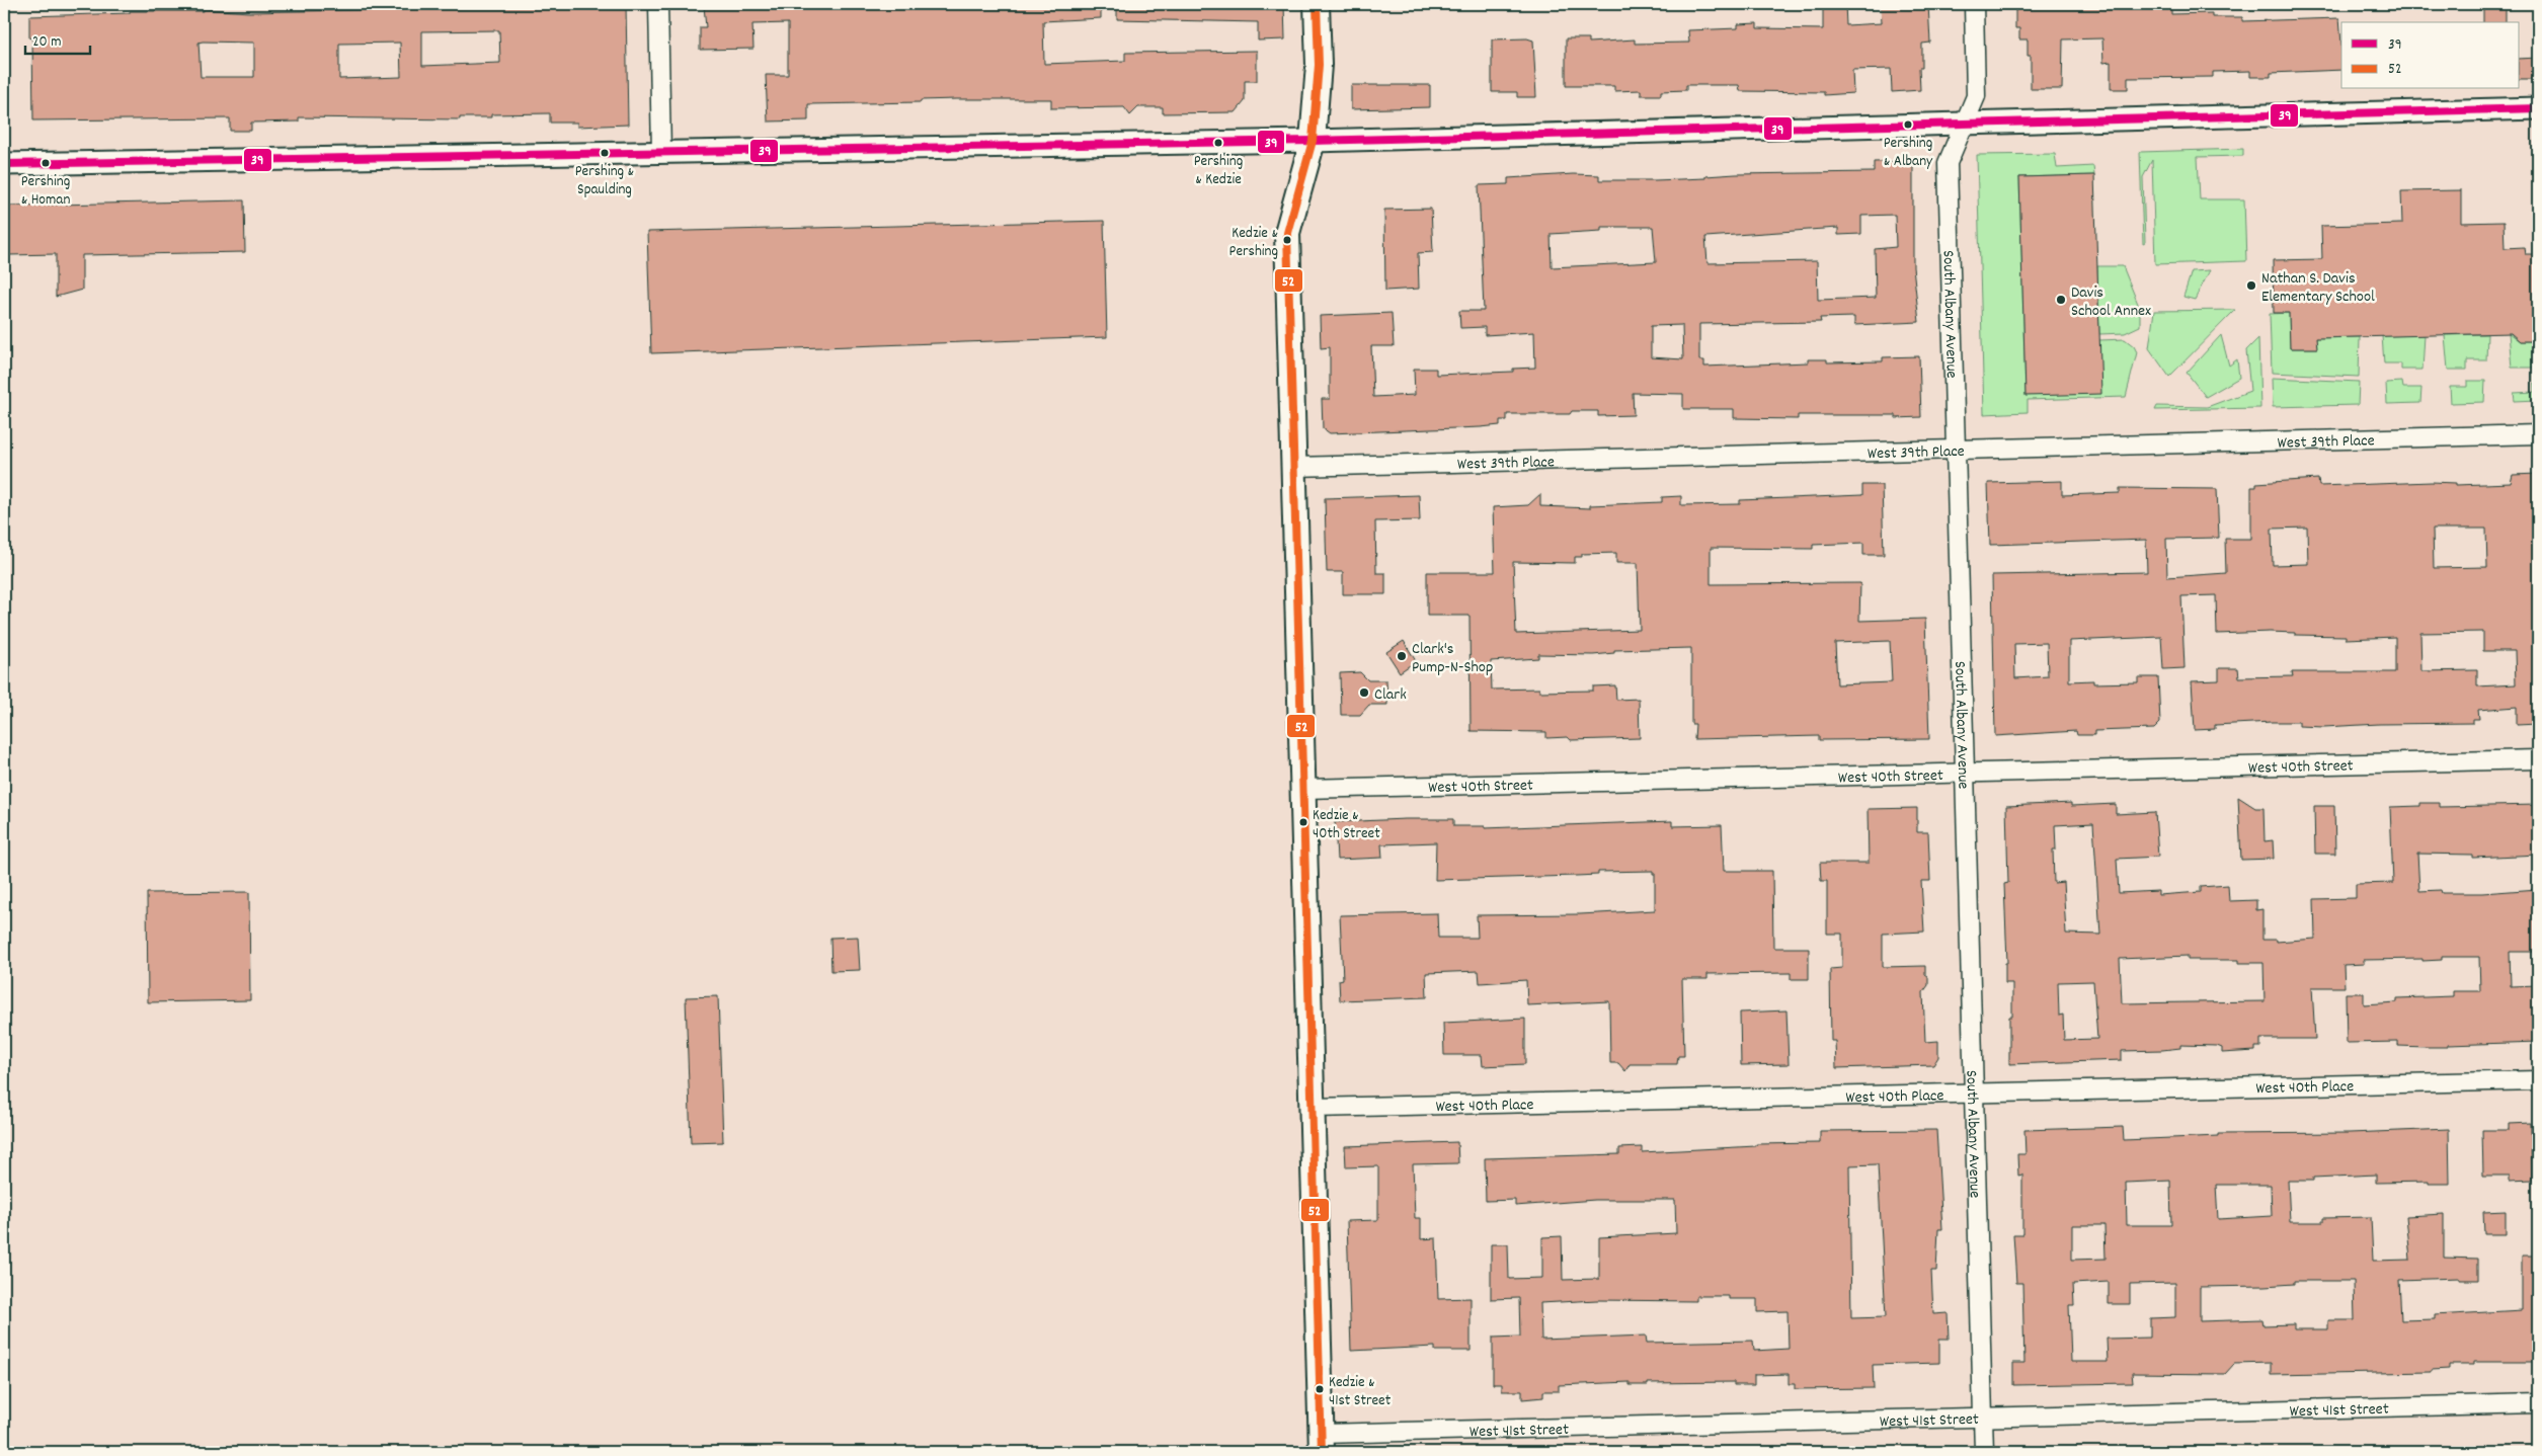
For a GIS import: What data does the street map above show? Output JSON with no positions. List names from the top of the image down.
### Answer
{
  "streets": {
    "street": [
      "South Albany Avenue",
      "West 39th Place",
      "West 40th Street",
      "West 40th Place",
      "West 41st Street"
    ]
  },
  "crossings": [
    ["South Albany Avenue", "West 39th Place"],
    ["South Albany Avenue", "West 40th Street"],
    ["South Albany Avenue", "West 40th Place"],
    ["South Albany Avenue", "West 41st Street"]
  ],
  "places": [
    "Pershing & Albany",
    "Pershing & Kedzie",
    "Pershing & Spaulding",
    "Pershing & Homan",
    "Kedzie & Pershing",
    "Nathan S. Davis Elementary School",
    "Davis School Annex",
    "Clark's Pump-N-Shop",
    "Clark",
    "Kedzie & 40th Street",
    "Kedzie & 41st Street"
  ],
  "lines": ["transit line 52", "transit line 39"],
  "legend": ["39", "52"],
  "scale_bar": "20 m"
}
